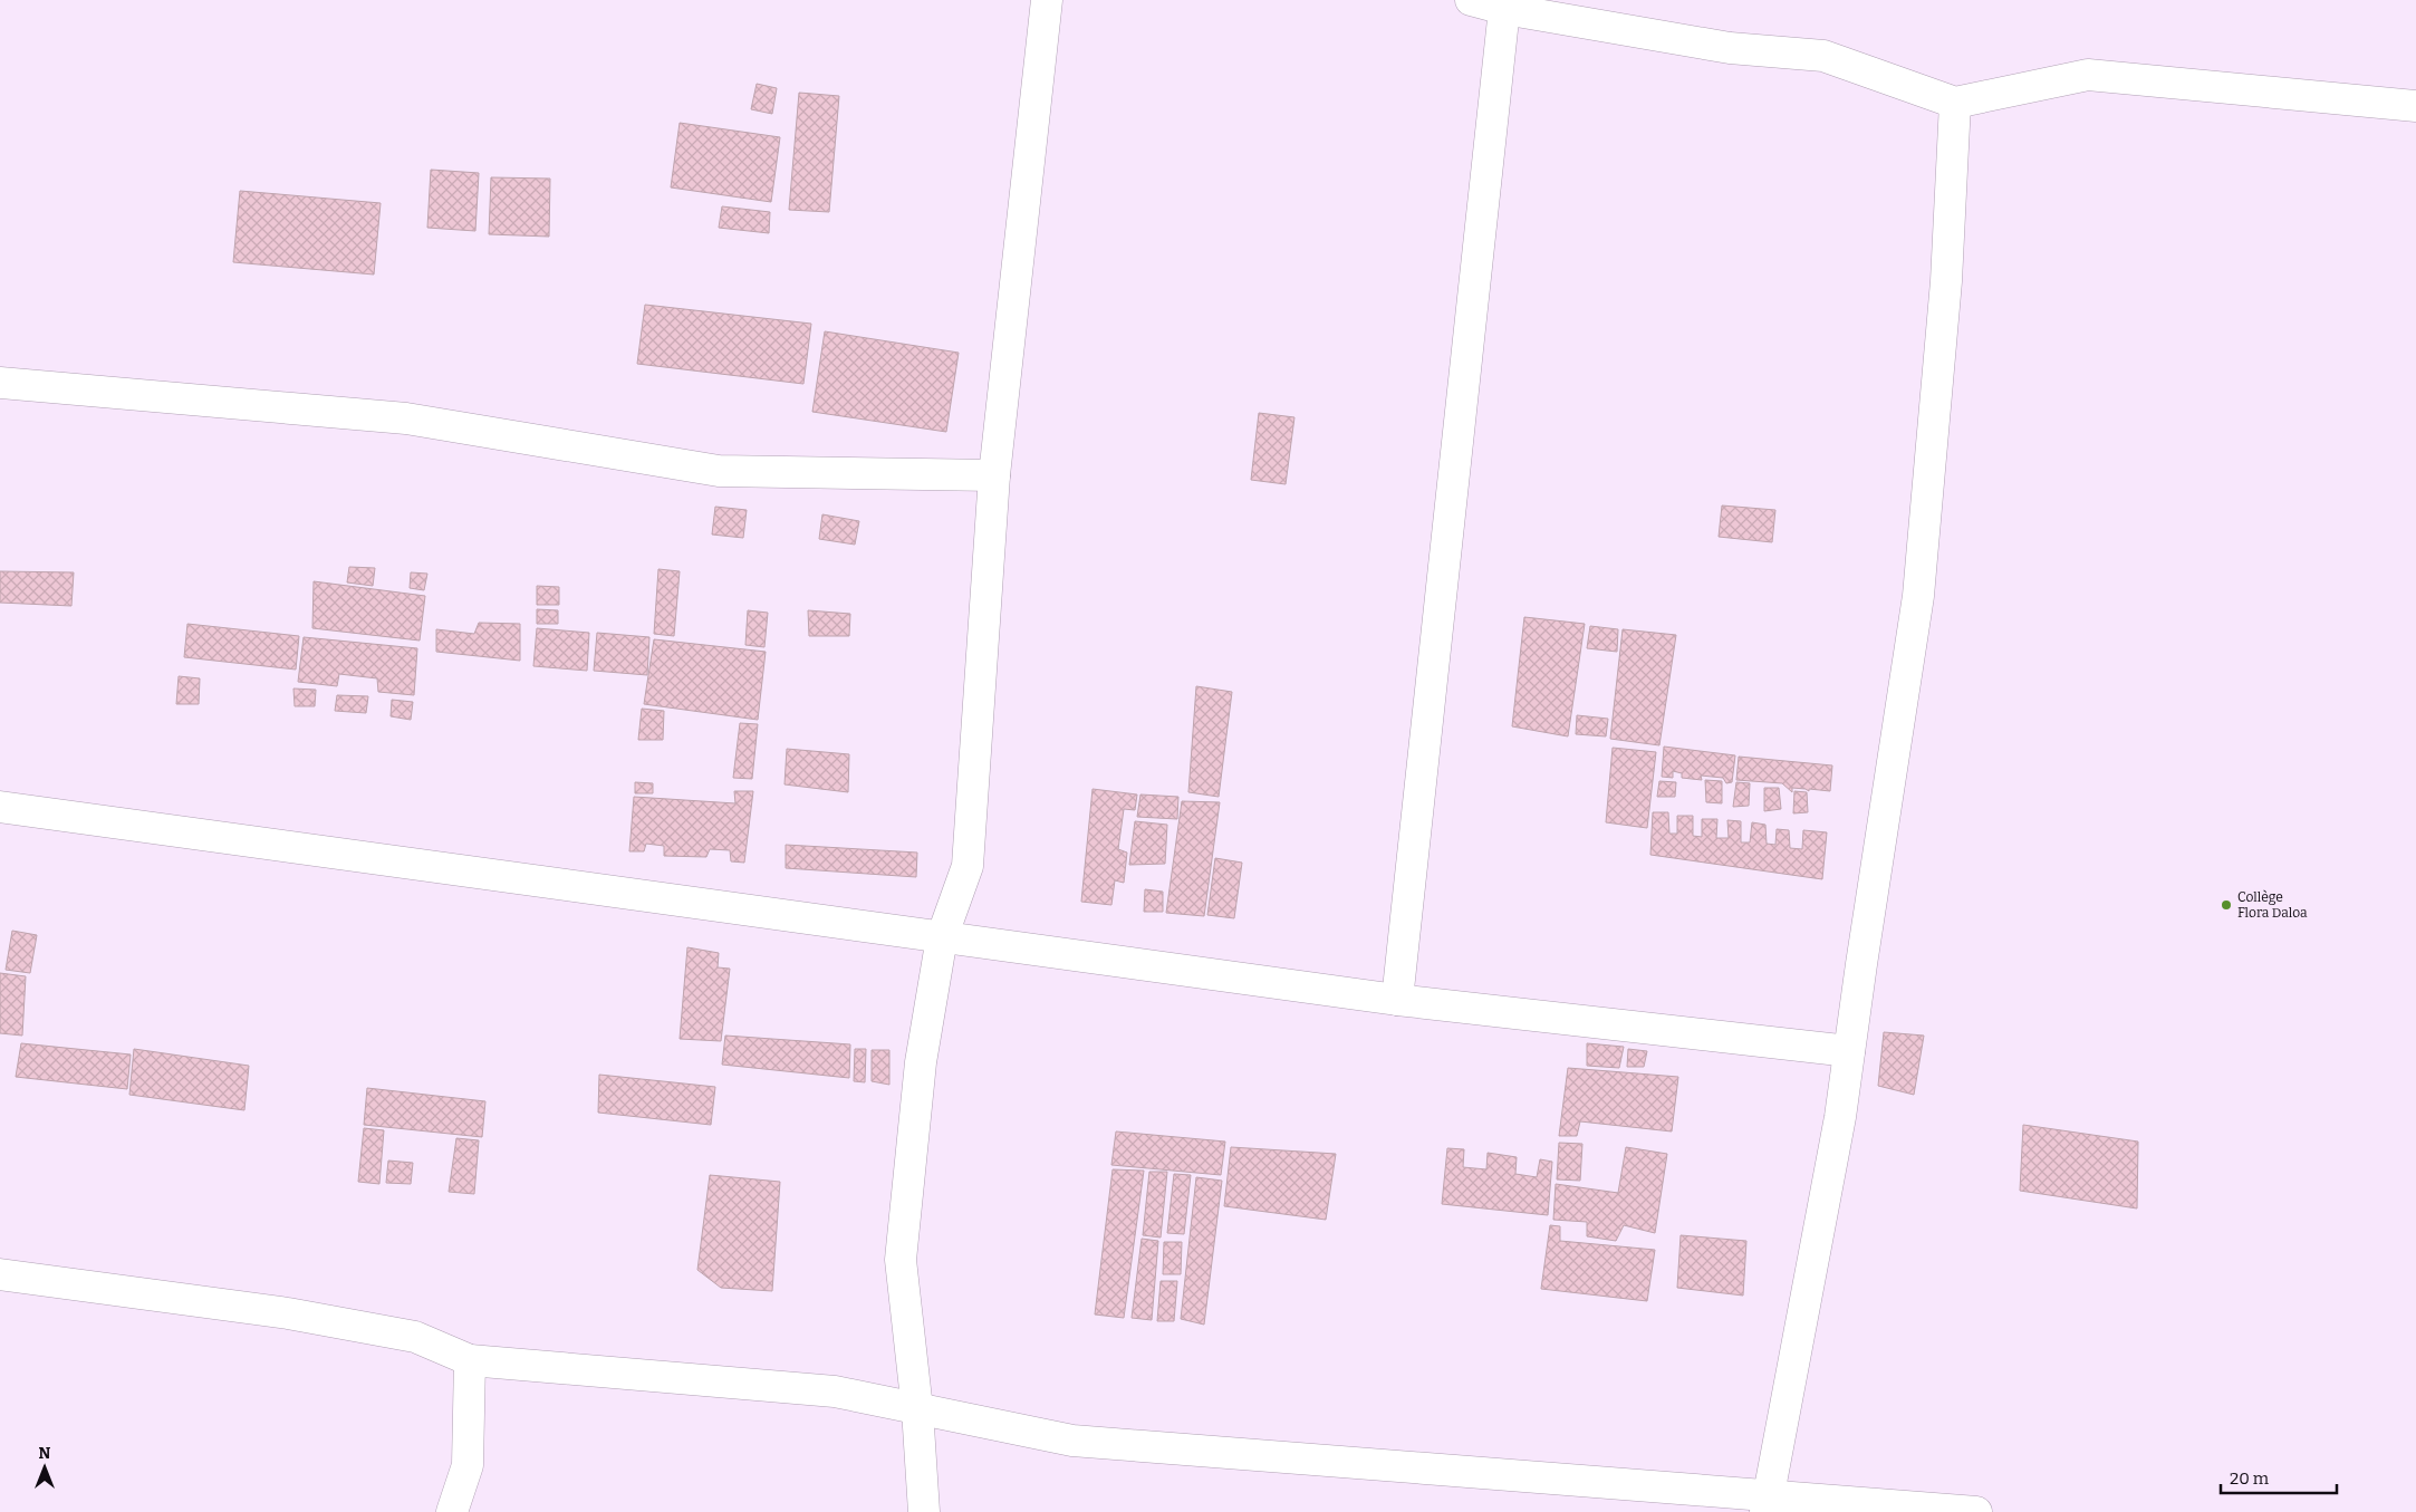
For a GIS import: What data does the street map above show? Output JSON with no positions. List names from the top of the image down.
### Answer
{
  "places": ["Collège Flora Daloa"],
  "scale_bar": "20 m",
  "north": "top"
}
